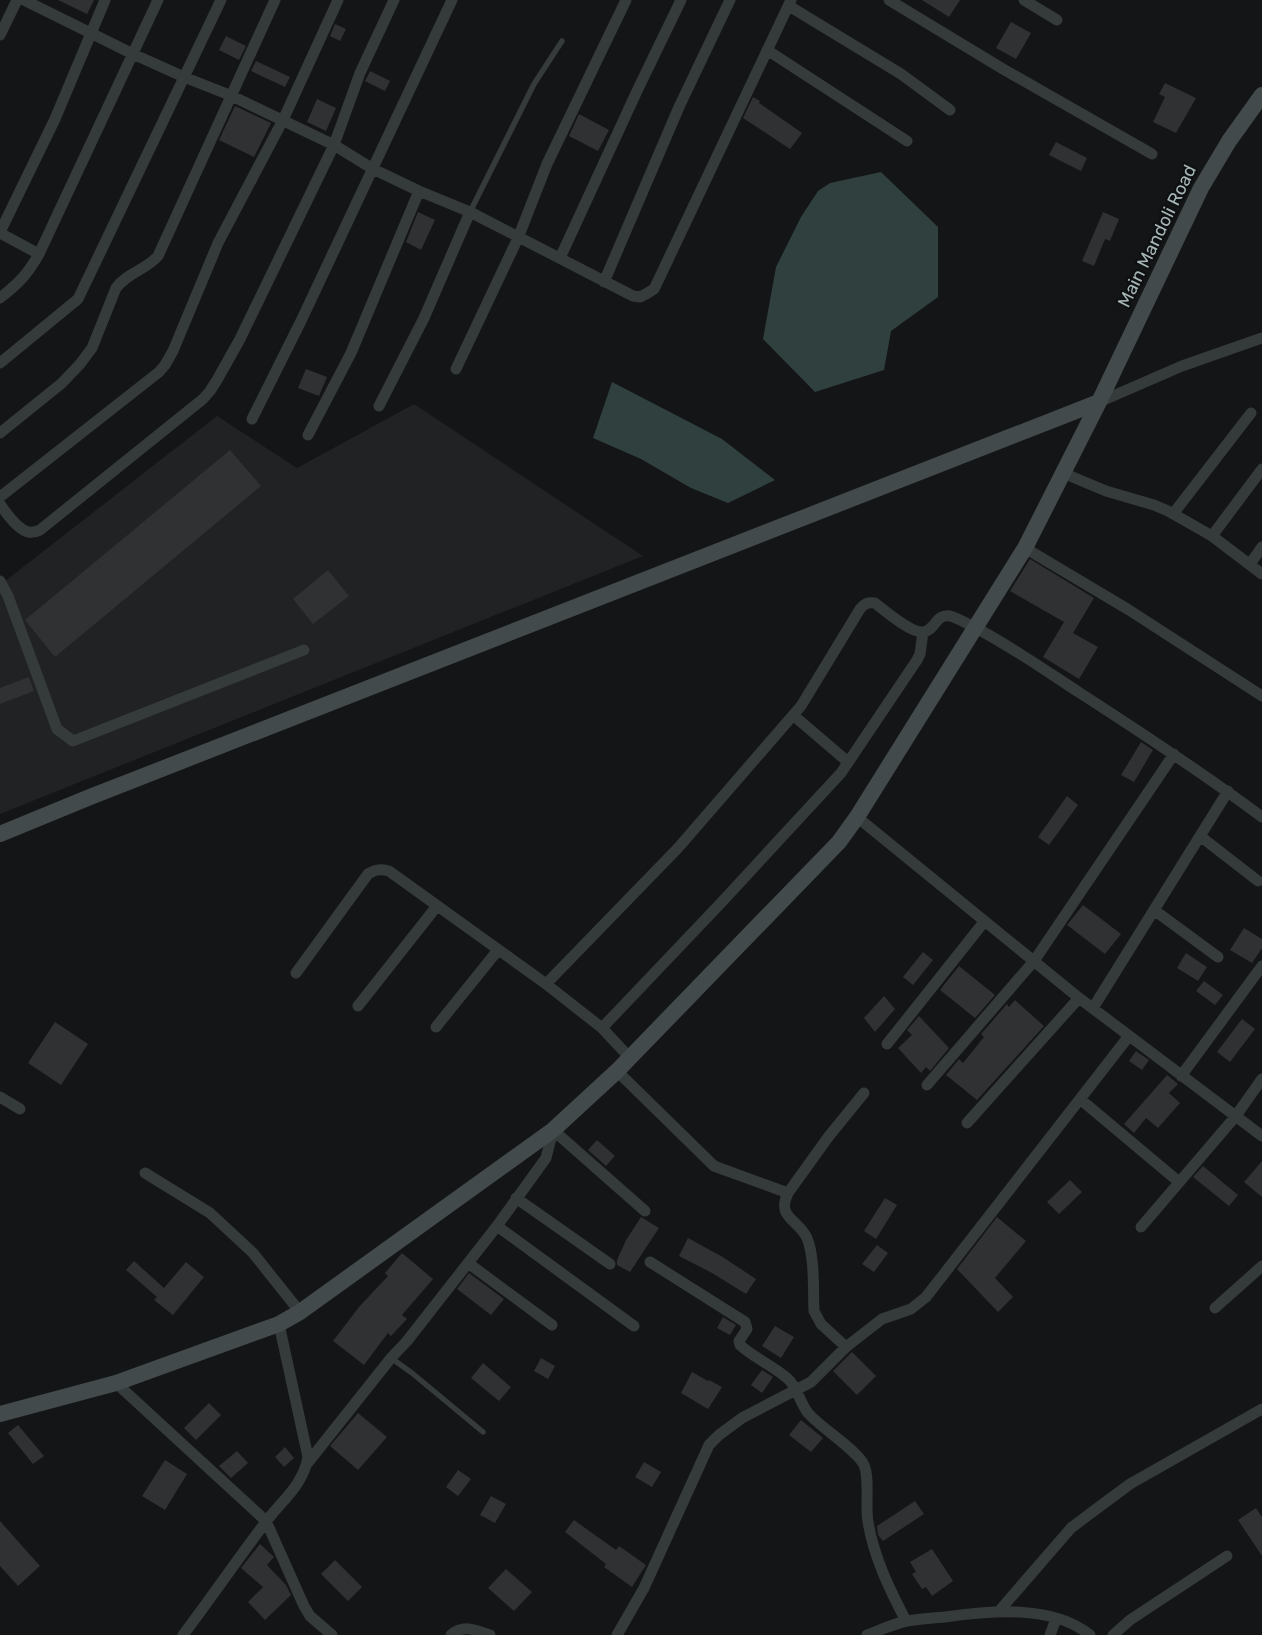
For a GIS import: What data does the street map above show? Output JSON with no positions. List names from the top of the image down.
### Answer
{
  "streets": {
    "street": ["Main Mandoli Road"]
  }
}
